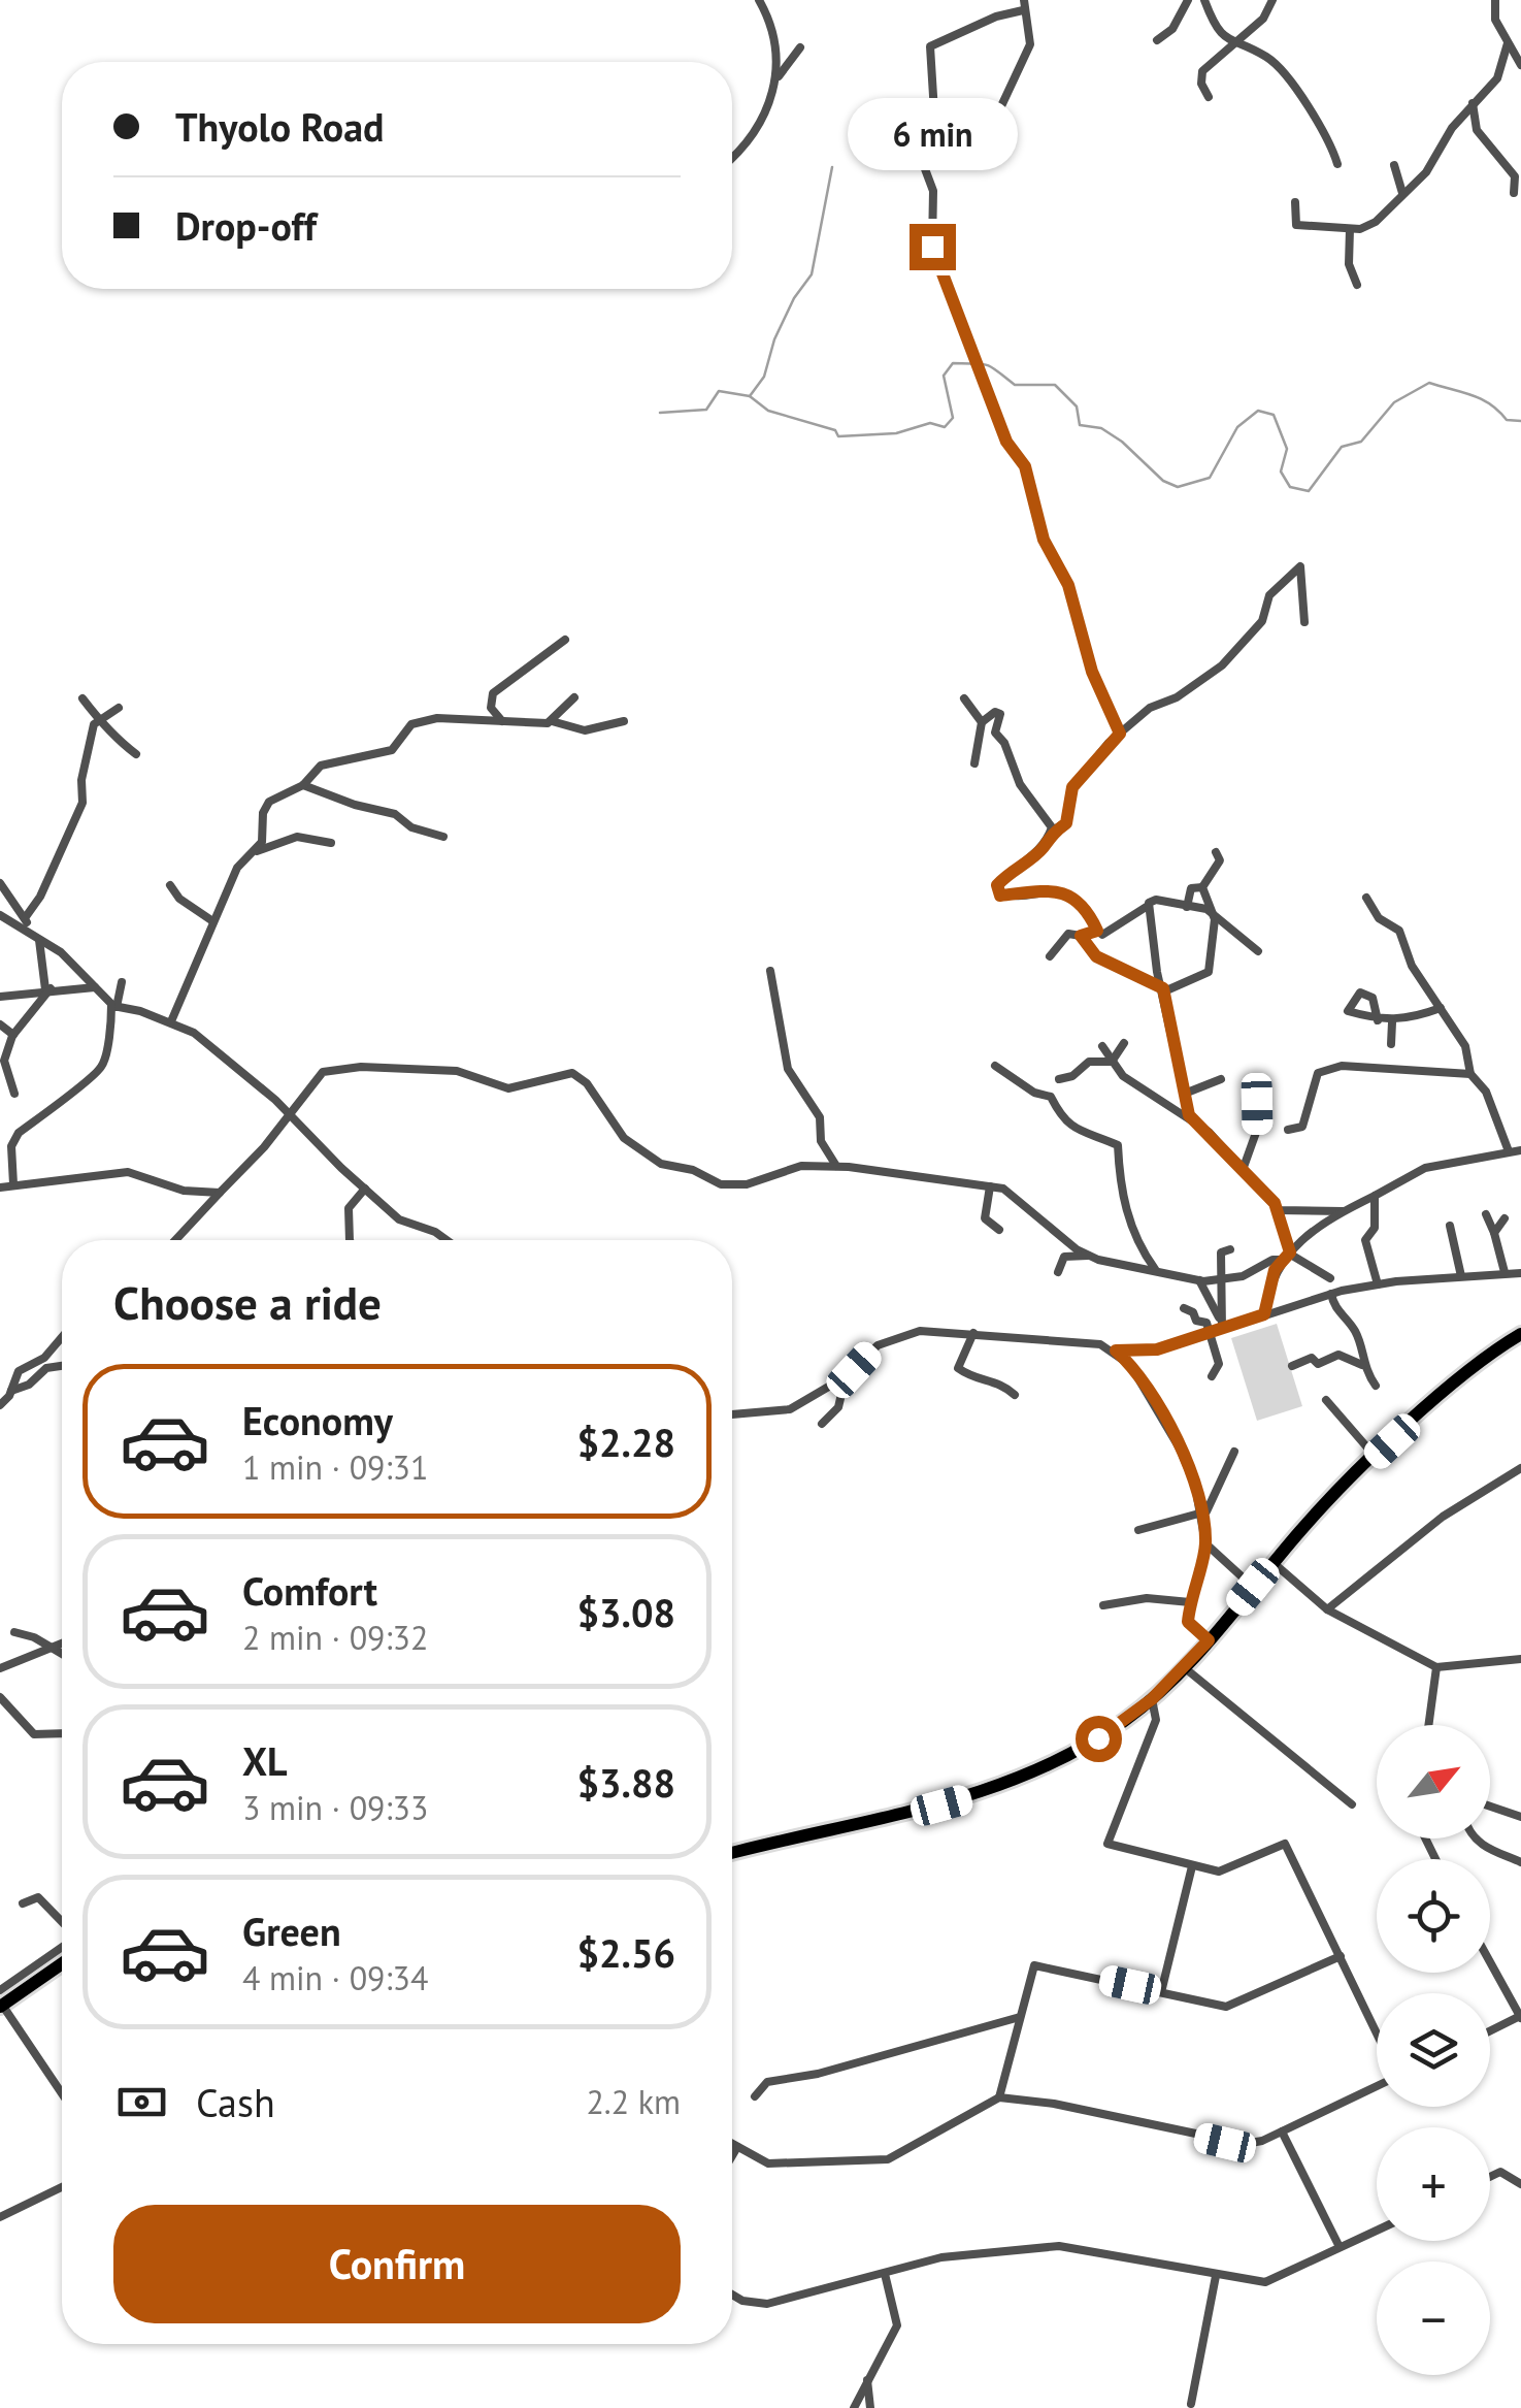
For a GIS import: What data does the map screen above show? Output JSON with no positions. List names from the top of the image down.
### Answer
{
  "north": "top right",
  "page": {
    "banner": ["Thyolo Road", "Drop-off"],
    "bubble": "6 min",
    "heading": "Choose a ride",
    "list": [
      {
        "name": "Economy",
        "note": "1 min · 09:31",
        "value": "$2.28"
      },
      {
        "name": "Comfort",
        "note": "2 min · 09:32",
        "value": "$3.08"
      },
      {
        "name": "XL",
        "note": "3 min · 09:33",
        "value": "$3.88"
      },
      {
        "name": "Green",
        "note": "4 min · 09:34",
        "value": "$2.56"
      }
    ],
    "map_buttons": ["+", "−"],
    "pay": ["Cash", "2.2 km"],
    "buttons": "Confirm"
  }
}
